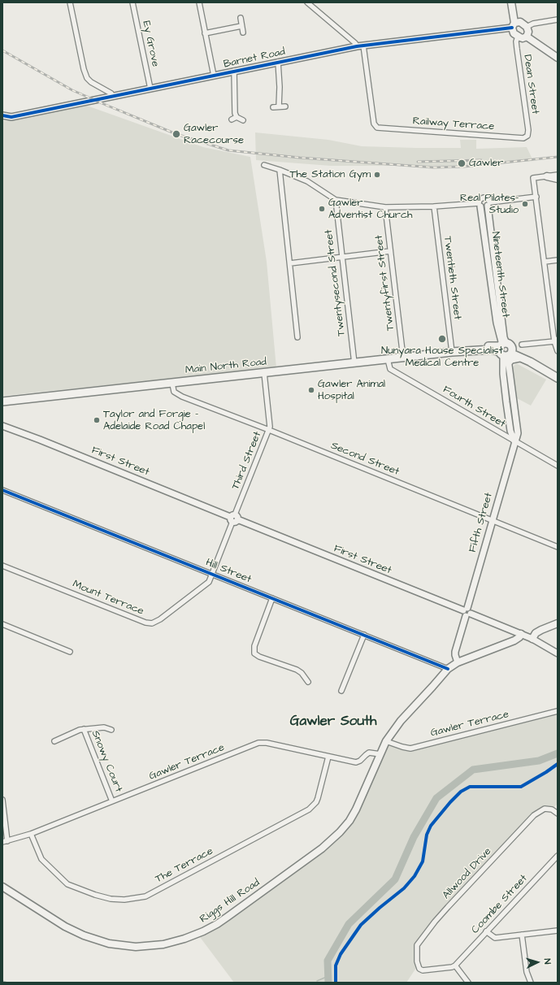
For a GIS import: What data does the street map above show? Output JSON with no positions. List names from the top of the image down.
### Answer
{
  "streets": {
    "main road": ["Main North Road", "Riggs Hill Road"],
    "street": [
      "Ey Grove",
      "Barnet Road",
      "Dean Street",
      "Railway Terrace",
      "Nineteenth Street",
      "Twentieth Street",
      "Twentysecond Street",
      "Twentyfirst Street",
      "Fourth Street",
      "Second Street",
      "Third Street",
      "First Street",
      "Fifth Street",
      "Hill Street",
      "Mount Terrace",
      "Gawler Terrace",
      "Snowy Court",
      "The Terrace",
      "Allwood Drive",
      "Coombe Street"
    ]
  },
  "crossings": [
    ["Ey Grove", "Barnet Road"],
    ["Barnet Road", "Dean Street"],
    ["Barnet Road", "Railway Terrace"],
    ["Dean Street", "Railway Terrace"],
    ["Nineteenth Street", "Main North Road"],
    ["Nineteenth Street", "Fifth Street"],
    ["Twentieth Street", "Main North Road"],
    ["Twentysecond Street", "Main North Road"],
    ["Twentyfirst Street", "Main North Road"],
    ["Main North Road", "Fourth Street"],
    ["Main North Road", "Second Street"],
    ["Main North Road", "Third Street"],
    ["Main North Road", "Fifth Street"],
    ["Fourth Street", "Fifth Street"],
    ["Second Street", "Third Street"],
    ["Second Street", "Fifth Street"],
    ["Third Street", "First Street"],
    ["Third Street", "Hill Street"],
    ["Third Street", "Mount Terrace"],
    ["First Street", "Fifth Street"],
    ["First Street", "Riggs Hill Road"],
    ["Fifth Street", "Riggs Hill Road"],
    ["Hill Street", "Mount Terrace"],
    ["Hill Street", "Riggs Hill Road"],
    ["Gawler Terrace", "Snowy Court"],
    ["Gawler Terrace", "The Terrace"],
    ["Gawler Terrace", "Riggs Hill Road"],
    ["Allwood Drive", "Coombe Street"]
  ],
  "districts": ["Gawler South"],
  "places": [
    "Gawler Racecourse",
    "Gawler",
    "The Station Gym",
    "Real Pilates- Studio",
    "Gawler Adventist Church",
    "Nunyara House Specialist Medical Centre",
    "Gawler Animal Hospital",
    "Taylor and Forgie - Adelaide Road Chapel"
  ],
  "north": "right"
}
